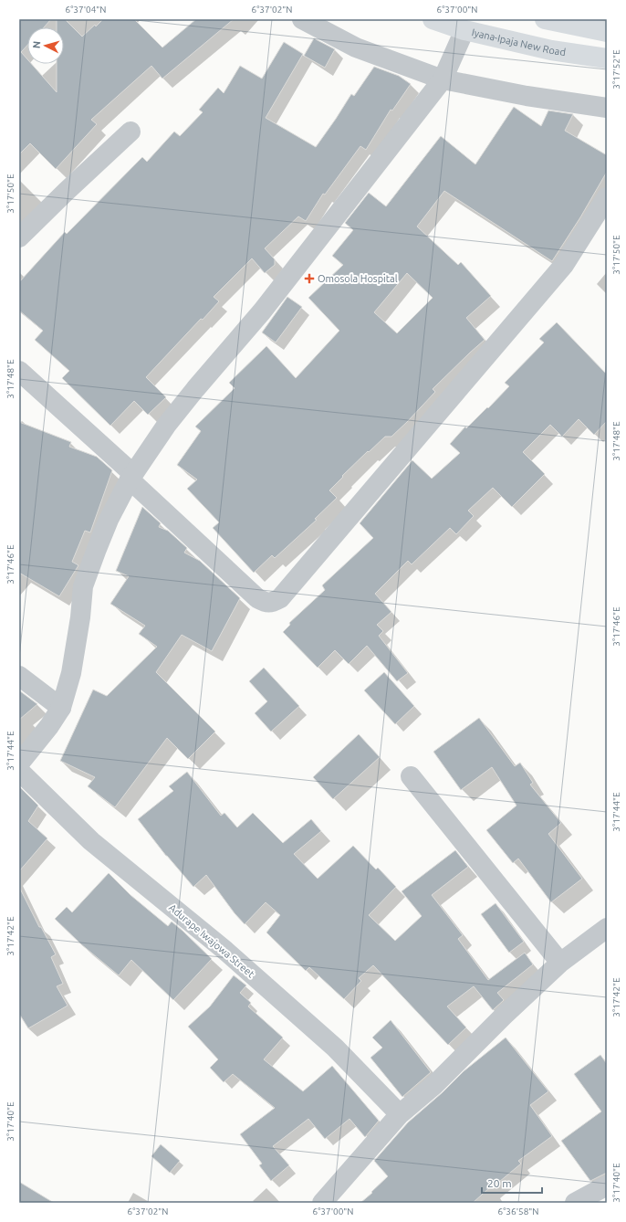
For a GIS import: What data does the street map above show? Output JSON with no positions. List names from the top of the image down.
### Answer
{
  "streets": {
    "main road": ["Iyana-Ipaja New Road"],
    "street": ["Adurape Iwajowa Street"]
  },
  "places": {
    "health": ["Omosola Hospital"]
  },
  "scale_bar": "20 m",
  "north": "left",
  "coordinates": [
    "6°37'04\"N",
    "6°37'02\"N",
    "6°37'00\"N",
    "3°17'52\"E",
    "3°17'50\"E",
    "3°17'48\"E",
    "3°17'46\"E",
    "3°17'44\"E",
    "3°17'42\"E",
    "3°17'40\"E",
    "6°36'58\"N"
  ]
}
